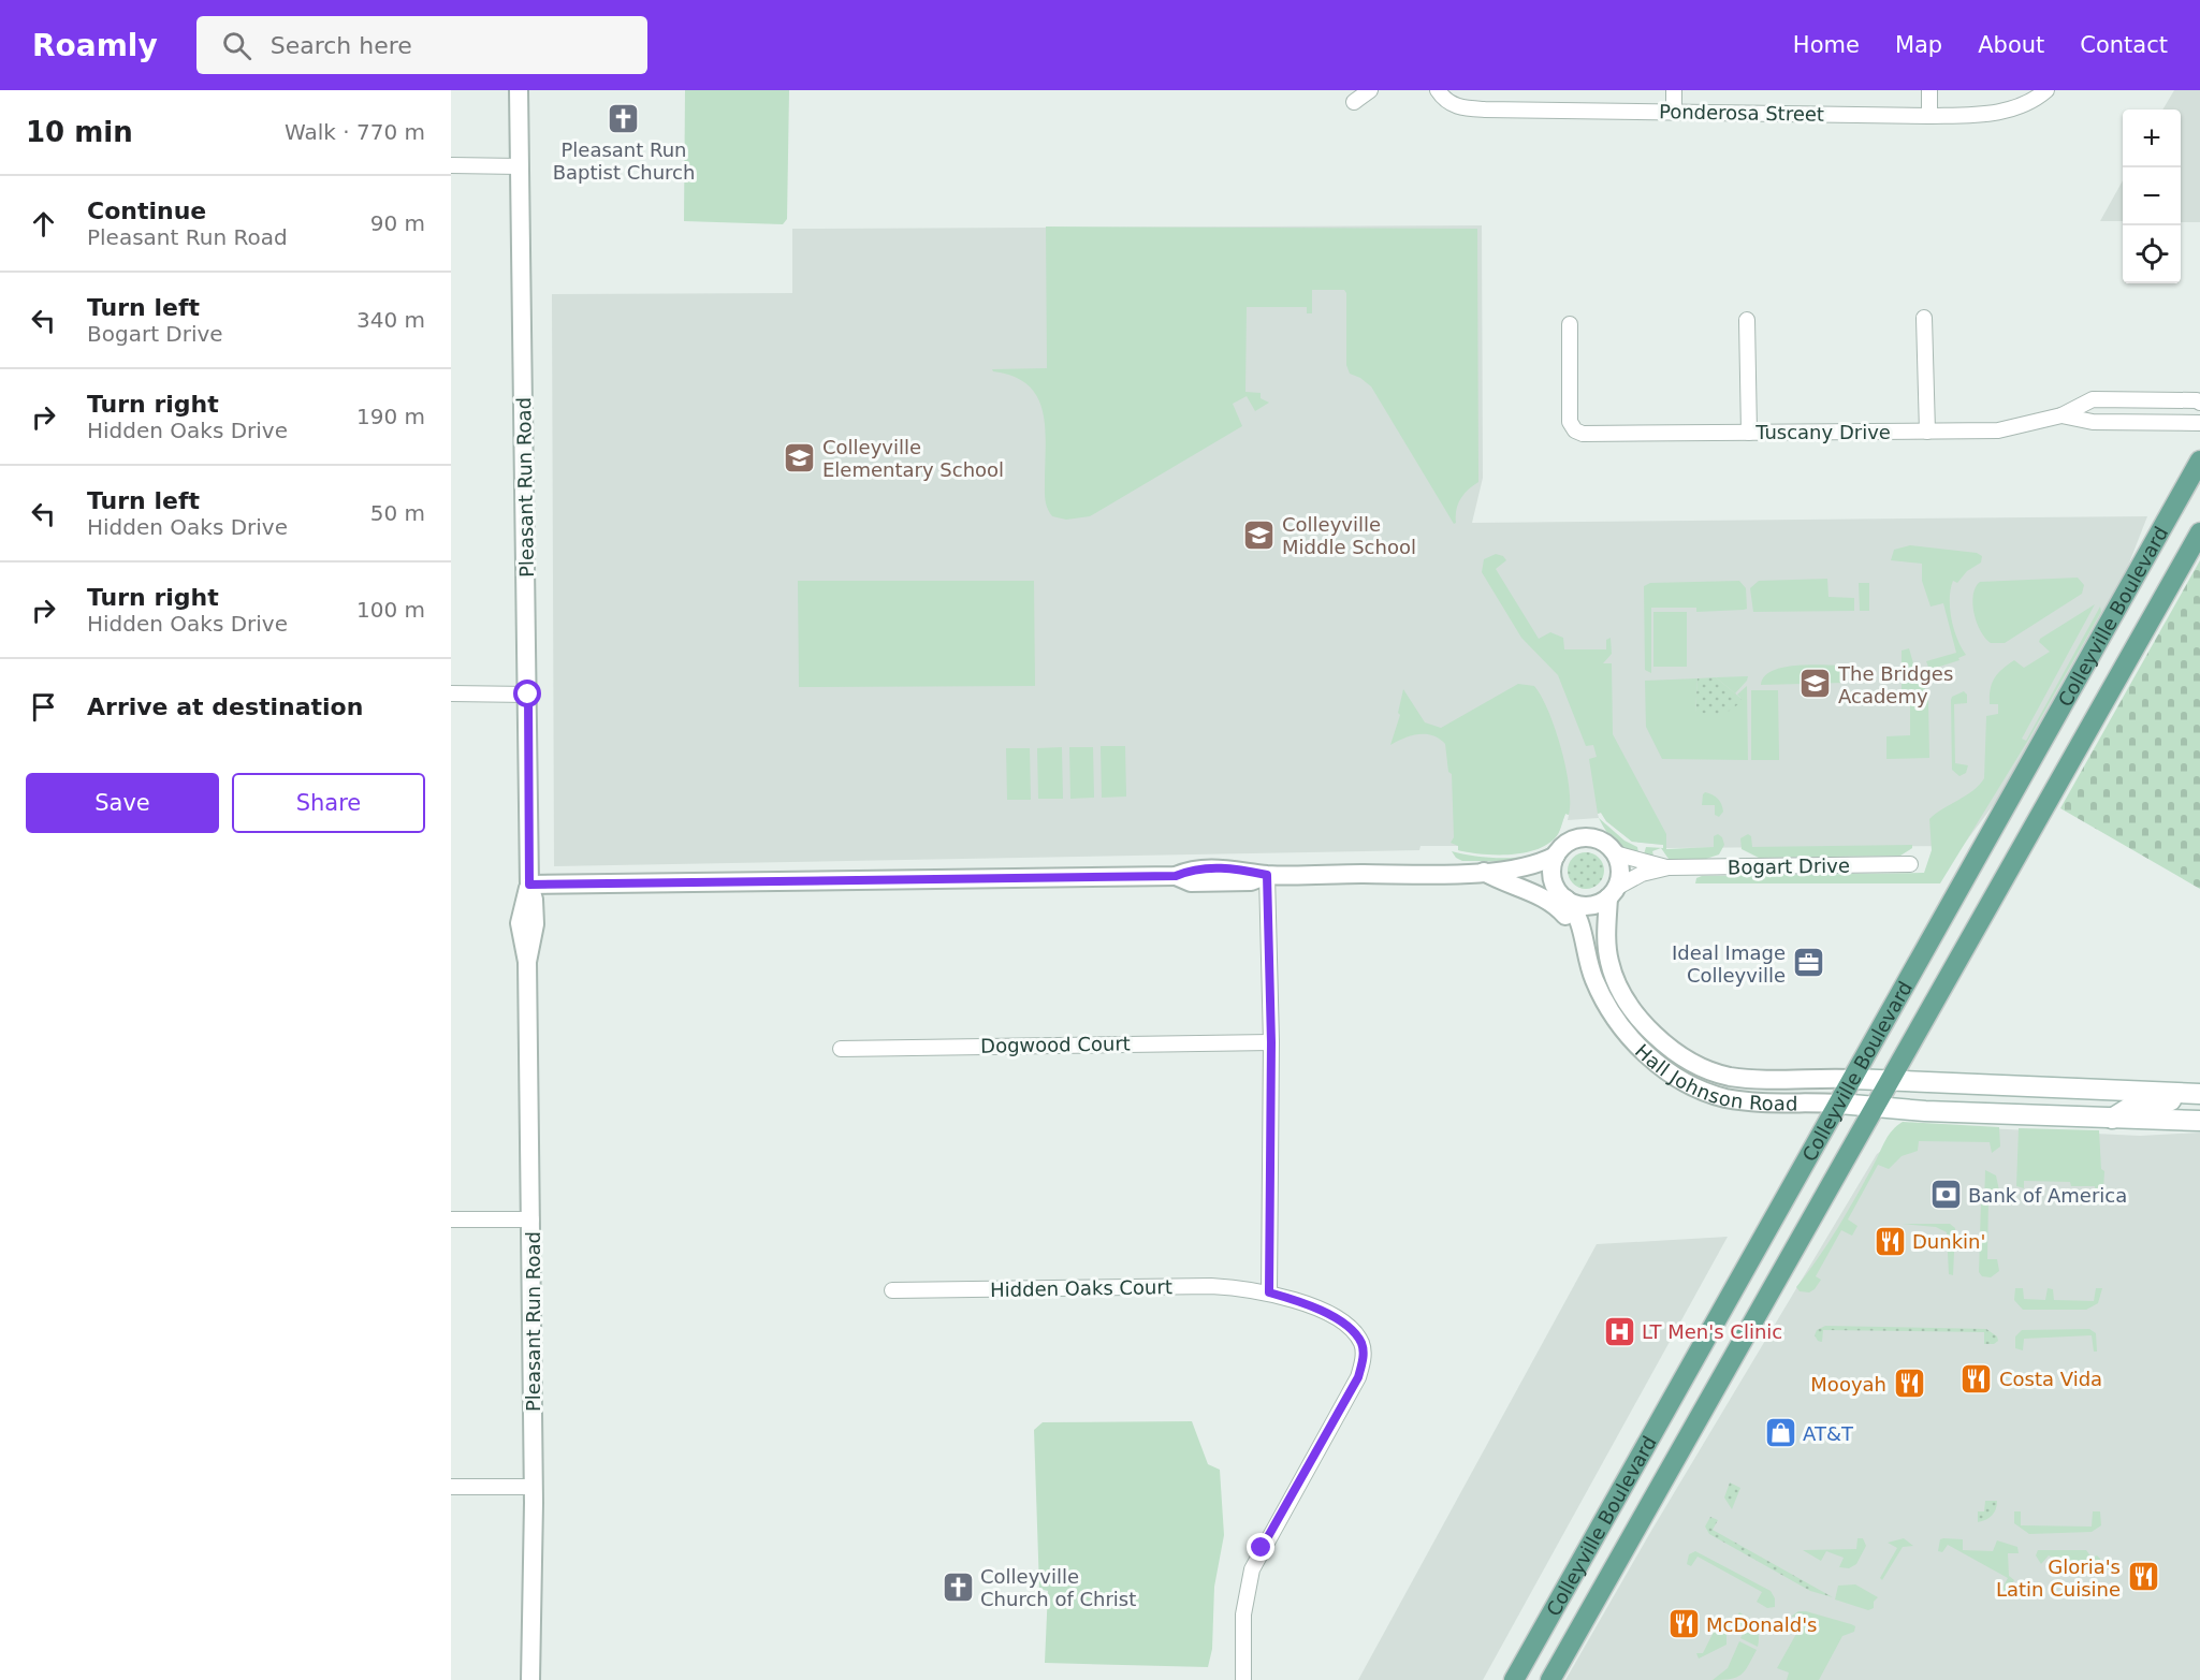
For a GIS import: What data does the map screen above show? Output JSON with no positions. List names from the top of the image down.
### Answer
{
  "streets": {
    "main road": ["Colleyville Boulevard", "Hall Johnson Road"],
    "street": [
      "Ponderosa Street",
      "Tuscany Drive",
      "Pleasant Run Road",
      "Bogart Drive",
      "Dogwood Court",
      "Hidden Oaks Court"
    ]
  },
  "crossings": [
    ["Colleyville Boulevard", "Hall Johnson Road"],
    ["Bogart Drive", "Hall Johnson Road"]
  ],
  "places": {
    "church": ["Pleasant Run Baptist Church", "Colleyville Church of Christ"],
    "school or university": ["Colleyville Elementary School", "Colleyville Middle School", "The Bridges Academy"],
    "office": ["Ideal Image Colleyville"],
    "bank": ["Bank of America"],
    "restaurant": [
      "Dunkin'",
      "Costa Vida",
      "Mooyah",
      "Gloria's Latin Cuisine",
      "McDonald's"
    ],
    "hospital": ["LT Men's Clinic"],
    "shop": ["AT&T"]
  },
  "page": {
    "header": "Roamly",
    "search": "Search here",
    "nav": [
      "Home",
      "Map",
      "About",
      "Contact"
    ],
    "heading": ["10 min", "Walk · 770 m"],
    "map_buttons": ["+", "−"],
    "list": [
      ["Continue", "Pleasant Run Road", "90 m"],
      ["Turn left", "Bogart Drive", "340 m"],
      ["Turn right", "Hidden Oaks Drive", "190 m"],
      ["Turn left", "Hidden Oaks Drive", "50 m"],
      ["Turn right", "Hidden Oaks Drive", "100 m"],
      "Arrive at destination"
    ],
    "buttons": ["Save", "Share"]
  }
}
